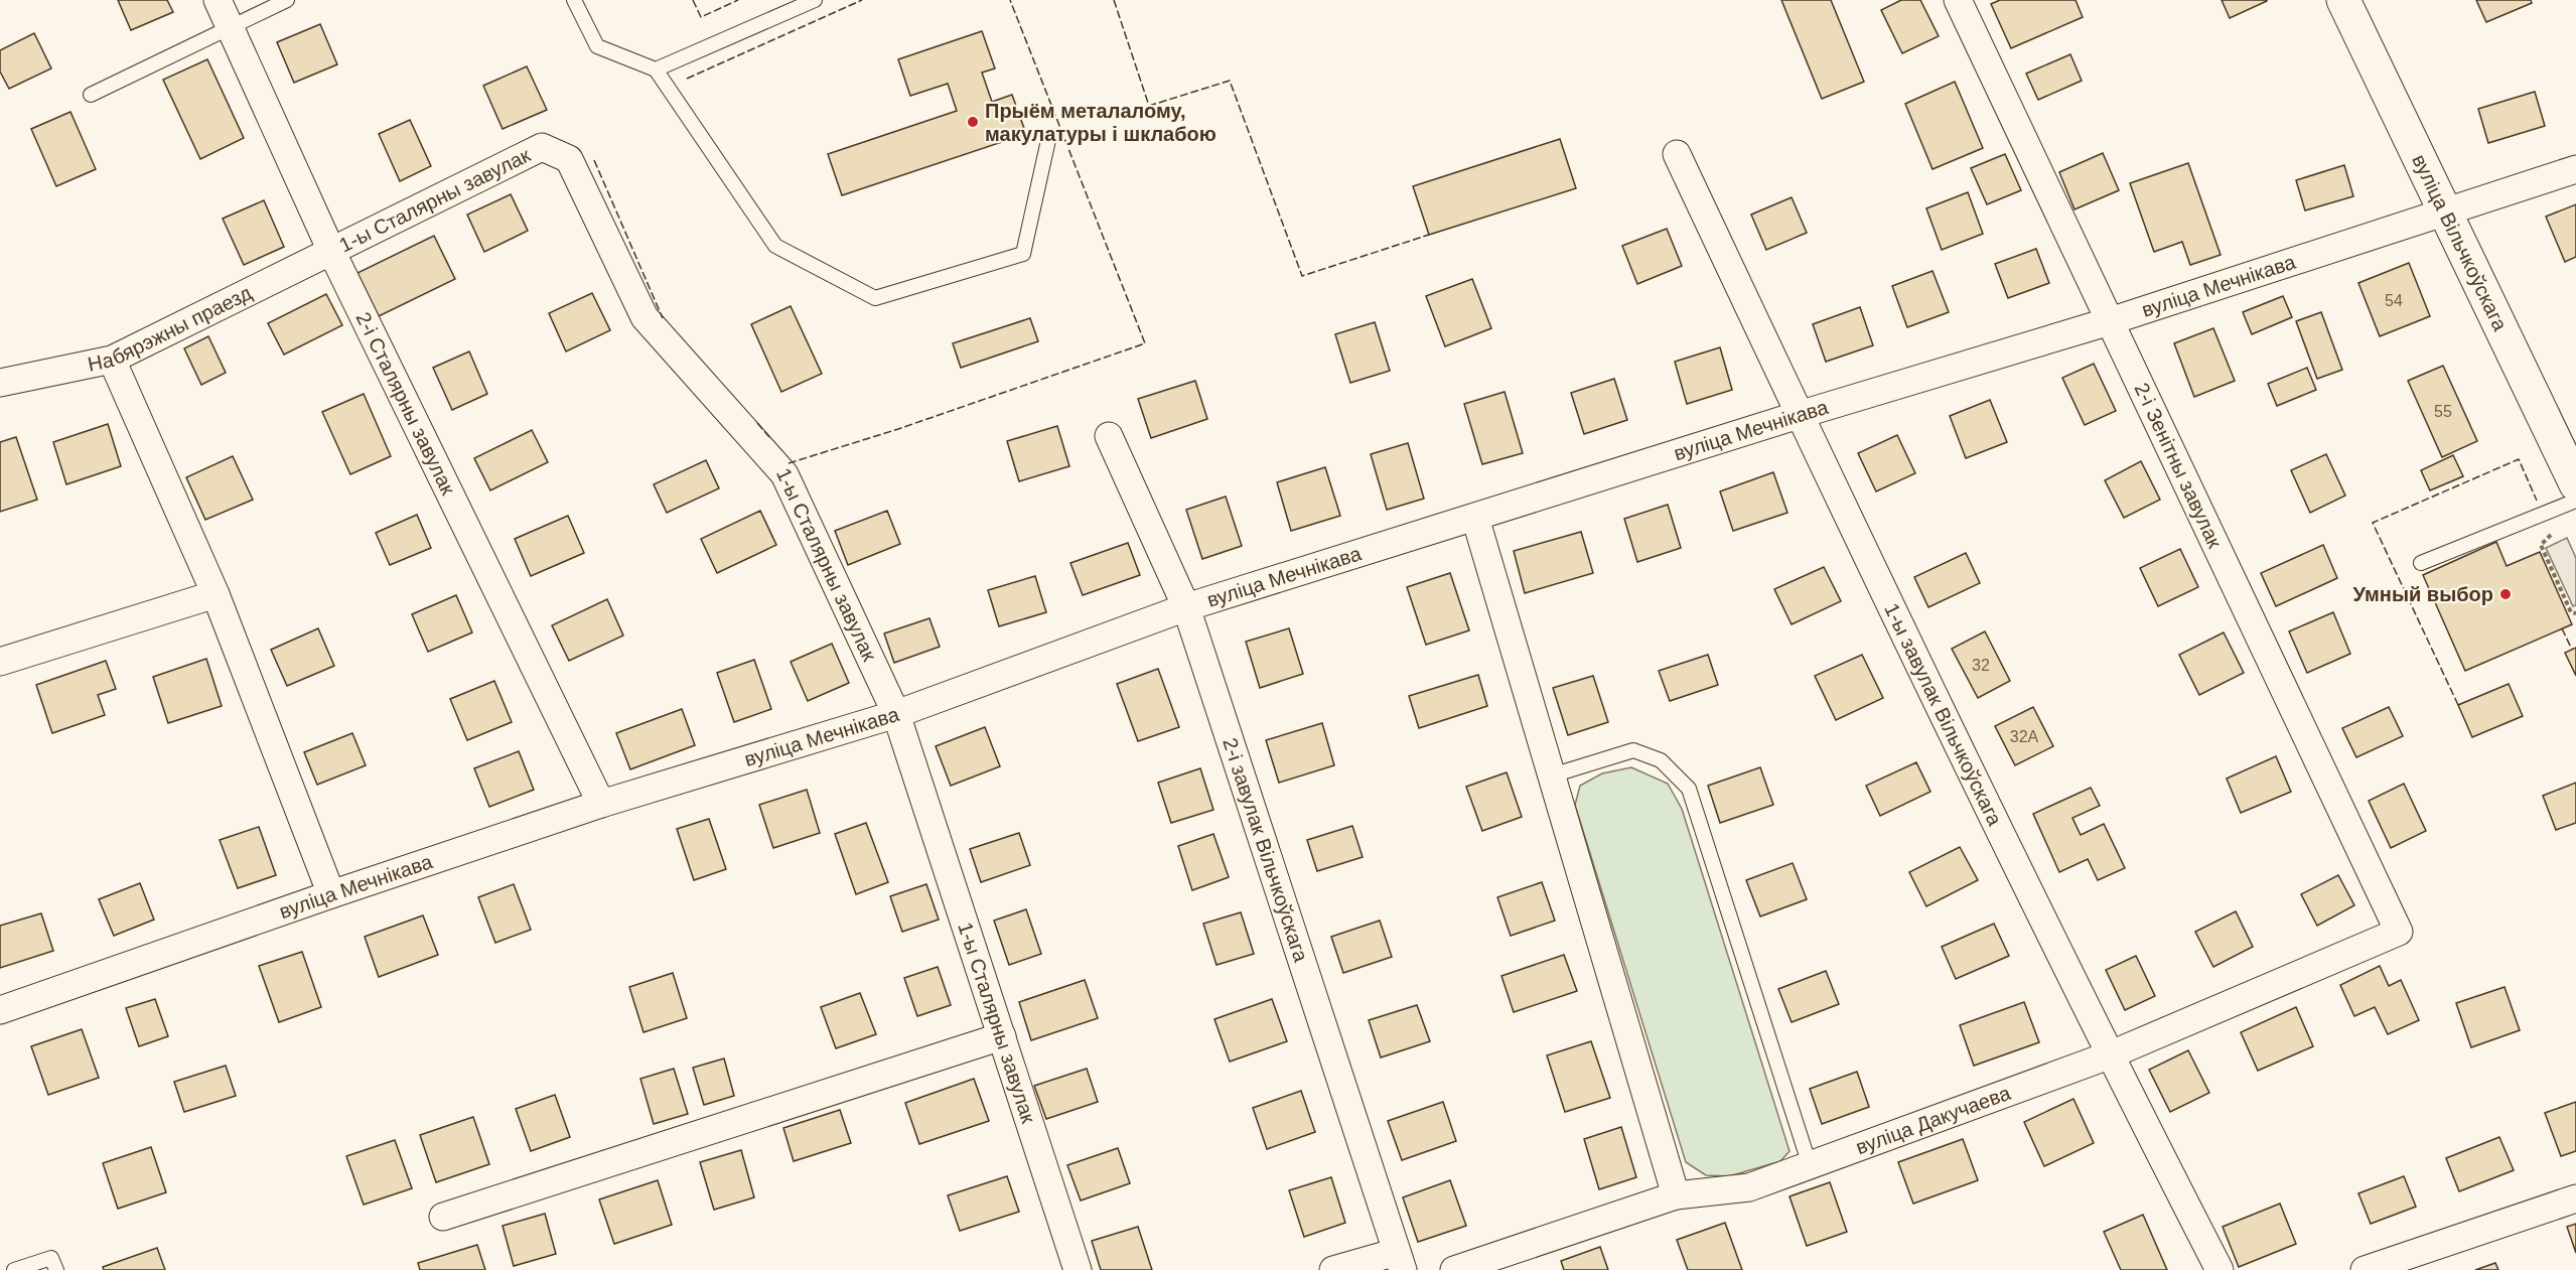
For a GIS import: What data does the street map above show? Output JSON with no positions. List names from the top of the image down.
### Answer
{
  "streets": {
    "main road": ["вуліца Вільчкоўскага"],
    "street": [
      "1-ы Сталярны завулак",
      "вуліца Мечнікава",
      "Набярэжны праезд",
      "2-і Сталярны завулак",
      "2-і Зенітны завулак",
      "1-ы завулак Вільчкоўскага",
      "2-і завулак Вільчкоўскага",
      "вуліца Дакучаева"
    ]
  },
  "crossings": [
    ["1-ы Сталярны завулак", "вуліца Мечнікава"],
    ["1-ы Сталярны завулак", "Набярэжны праезд"],
    ["1-ы Сталярны завулак", "2-і Сталярны завулак"],
    ["вуліца Вільчкоўскага", "вуліца Мечнікава"],
    ["вуліца Мечнікава", "2-і Сталярны завулак"],
    ["вуліца Мечнікава", "2-і Зенітны завулак"],
    ["вуліца Мечнікава", "1-ы завулак Вільчкоўскага"],
    ["вуліца Мечнікава", "2-і завулак Вільчкоўскага"],
    ["Набярэжны праезд", "2-і Сталярны завулак"],
    ["2-і Зенітны завулак", "вуліца Дакучаева"],
    ["1-ы завулак Вільчкоўскага", "вуліца Дакучаева"]
  ],
  "places": ["Прыём металалому, макулатуры і шклабою", "Умный выбор"],
  "house_numbers": [
    "54",
    "55",
    "32",
    "32А"
  ]
}
